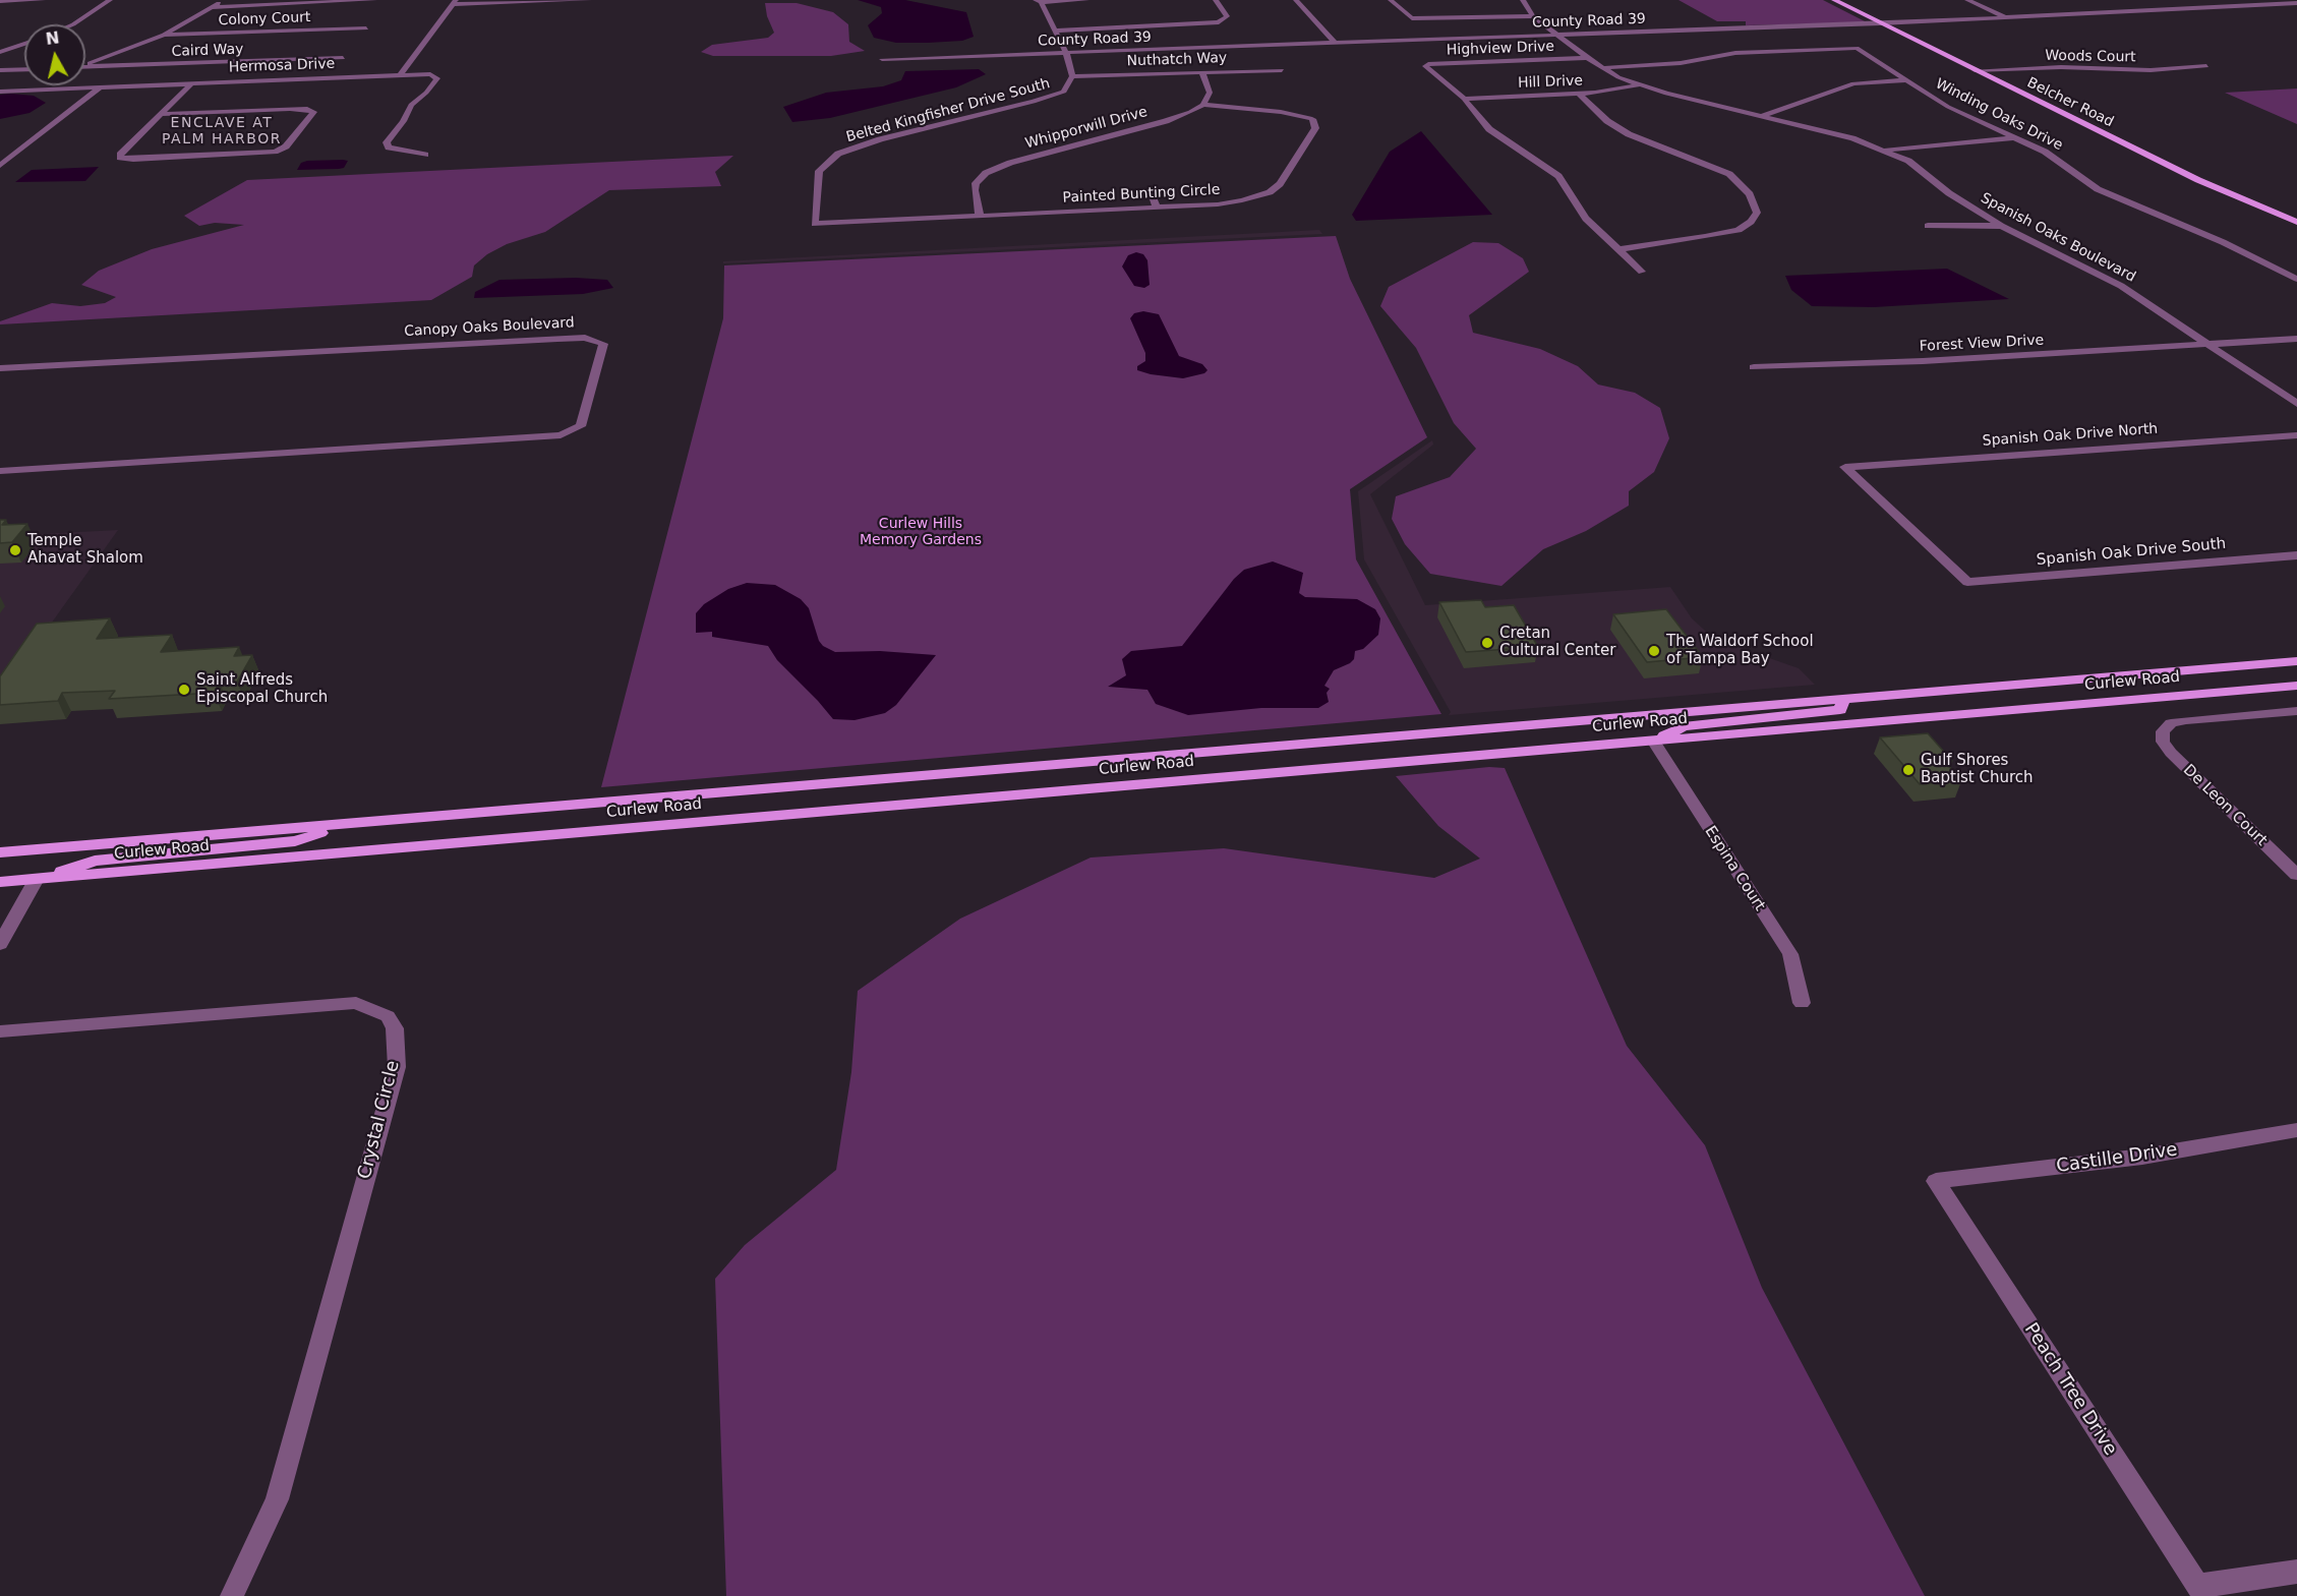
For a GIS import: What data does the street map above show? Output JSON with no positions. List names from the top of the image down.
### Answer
{
  "streets": {
    "main road": ["Belcher Road", "Curlew Road"],
    "street": [
      "Colony Court",
      "County Road 39",
      "Highview Drive",
      "Caird Way",
      "Woods Court",
      "Nuthatch Way",
      "Hermosa Drive",
      "Hill Drive",
      "Belted Kingfisher Drive South",
      "Winding Oaks Drive",
      "Whipporwill Drive",
      "Painted Bunting Circle",
      "Spanish Oaks Boulevard",
      "Canopy Oaks Boulevard",
      "Forest View Drive",
      "Spanish Oak Drive North",
      "Spanish Oak Drive South",
      "De Leon Court",
      "Espina Court",
      "Crystal Circle",
      "Castille Drive",
      "Peach Tree Drive"
    ]
  },
  "crossings": [
    ["County Road 39", "Belcher Road"],
    ["County Road 39", "Spanish Oaks Boulevard"],
    ["Highview Drive", "Hill Drive"],
    ["Highview Drive", "Spanish Oaks Boulevard"],
    ["Woods Court", "Belcher Road"],
    ["Nuthatch Way", "Belted Kingfisher Drive South"],
    ["Hill Drive", "Spanish Oaks Boulevard"],
    ["Belted Kingfisher Drive South", "Painted Bunting Circle"],
    ["Winding Oaks Drive", "Spanish Oaks Boulevard"],
    ["Whipporwill Drive", "Painted Bunting Circle"],
    ["Spanish Oaks Boulevard", "Forest View Drive"],
    ["Spanish Oak Drive North", "Spanish Oak Drive South"],
    ["Curlew Road", "Espina Court"],
    ["Castille Drive", "Peach Tree Drive"]
  ],
  "districts": ["ENCLAVE AT PALM HARBOR"],
  "parks": ["Curlew Hills Memory Gardens"],
  "places": [
    "Temple Ahavat Shalom",
    "Cretan Cultural Center",
    "The Waldorf School of Tampa Bay",
    "Saint Alfreds Episcopal Church",
    "Gulf Shores Baptist Church"
  ],
  "north": "top"
}
